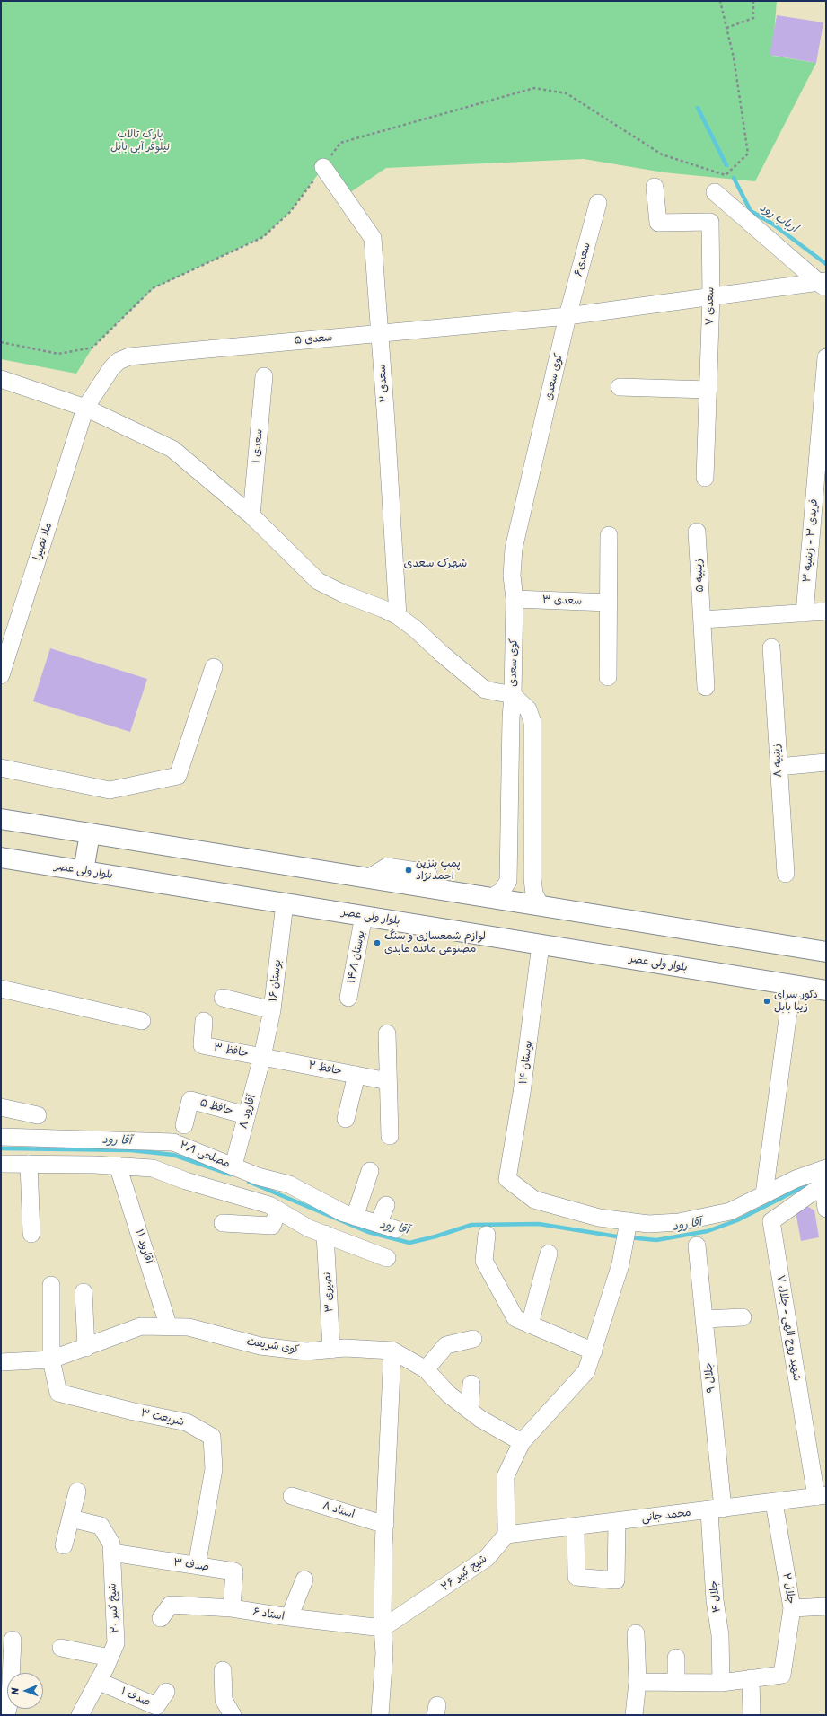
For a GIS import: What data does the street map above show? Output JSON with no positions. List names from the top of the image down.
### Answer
{
  "streets": {
    "main road": ["بلوار ولی عصر"],
    "street": [
      "سعدی۶",
      "سعدی ۷",
      "سعدی ۵",
      "کوی سعدی",
      "سعدی ۲",
      "سعدی ۱",
      "فریدی ۳ - زینبیه ۳",
      "ملا نصیرا",
      "زینبیه ۵",
      "سعدی ۳",
      "زینبیه ۸",
      "بوستان ۱۴/۱",
      "بوستان ۱۶",
      "حافظ ۳",
      "بوستان ۱۴",
      "حافظ ۲",
      "حافظ ۵",
      "آقارود ۸",
      "مصلحی ۲/۱",
      "آقارود ۱۱",
      "نصیری ۳",
      "شهید روح الهی - جلال ۷",
      "کوی شریعت",
      "جلال ۹",
      "شریعت ۳",
      "استاد ۸",
      "محمد جانی",
      "صدف ۳",
      "شیخ کبیر ۲۶",
      "جلال ۲",
      "جلال ۴",
      "شیخ کبیر ۲۰",
      "استاد ۶",
      "صدف ۱"
    ]
  },
  "crossings": [
    ["سعدی۶", "سعدی ۵"],
    ["سعدی۶", "کوی سعدی"],
    ["سعدی ۵", "کوی سعدی"],
    ["سعدی ۵", "سعدی ۲"],
    ["سعدی ۵", "ملا نصیرا"],
    ["کوی سعدی", "سعدی ۳"],
    ["بلوار ولی عصر", "بوستان ۱۴/۱"],
    ["بلوار ولی عصر", "بوستان ۱۶"],
    ["بلوار ولی عصر", "بوستان ۱۴"],
    ["بوستان ۱۶", "حافظ ۳"],
    ["بوستان ۱۶", "حافظ ۲"],
    ["بوستان ۱۶", "آقارود ۸"],
    ["حافظ ۳", "حافظ ۲"],
    ["حافظ ۳", "آقارود ۸"],
    ["حافظ ۲", "آقارود ۸"],
    ["حافظ ۵", "آقارود ۸"],
    ["آقارود ۸", "مصلحی ۲/۱"],
    ["آقارود ۱۱", "کوی شریعت"],
    ["نصیری ۳", "کوی شریعت"],
    ["شهید روح الهی - جلال ۷", "محمد جانی"],
    ["کوی شریعت", "شریعت ۳"],
    ["جلال ۹", "محمد جانی"],
    ["جلال ۹", "جلال ۴"],
    ["شریعت ۳", "صدف ۳"],
    ["محمد جانی", "شیخ کبیر ۲۶"],
    ["محمد جانی", "جلال ۲"],
    ["محمد جانی", "جلال ۴"],
    ["صدف ۳", "شیخ کبیر ۲۰"],
    ["صدف ۳", "استاد ۶"],
    ["شیخ کبیر ۲۶", "استاد ۶"],
    ["شیخ کبیر ۲۰", "صدف ۱"]
  ],
  "districts": ["شهرک سعدی"],
  "water": ["ارباب رود", "آقا رود"],
  "parks": ["پارک تالاب نیلوفر آبی بابل"],
  "places": ["پمپ بنزین احمدنژاد", "لوازم شمعسازی و سنگ مصنوعی مائده عابدی", "دکور سرای زیبا بابل"],
  "north": "left"
}
